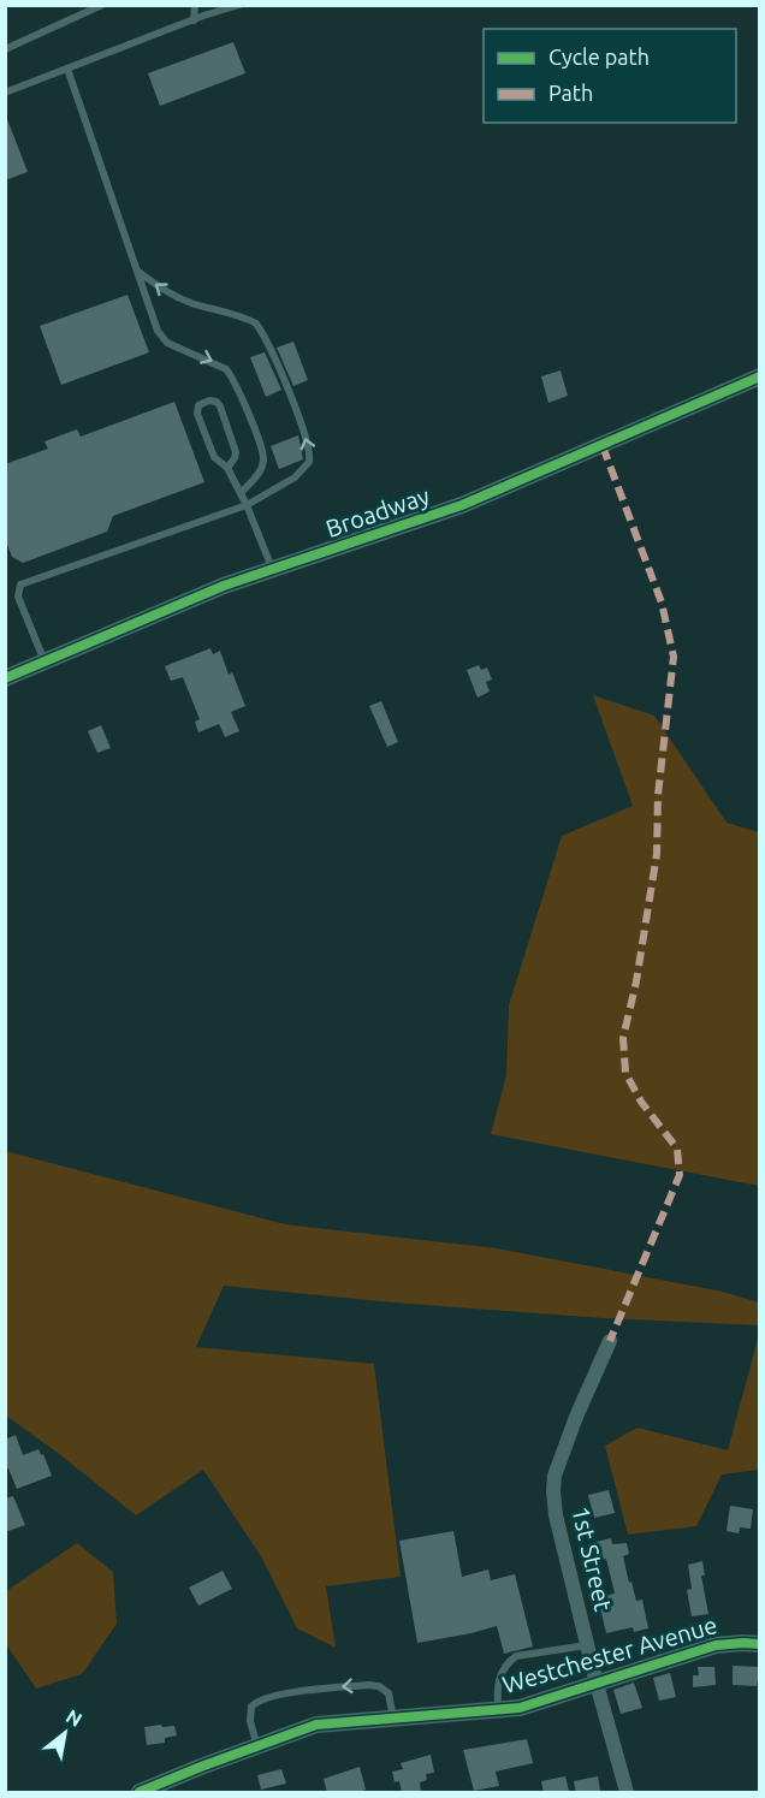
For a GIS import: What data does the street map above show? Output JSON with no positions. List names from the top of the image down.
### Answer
{
  "streets": {
    "street": ["Broadway", "1st Street", "Westchester Avenue"]
  },
  "crossings": [
    ["1st Street", "Westchester Avenue"]
  ],
  "legend": ["Cycle path", "Path"],
  "north": "top right"
}
